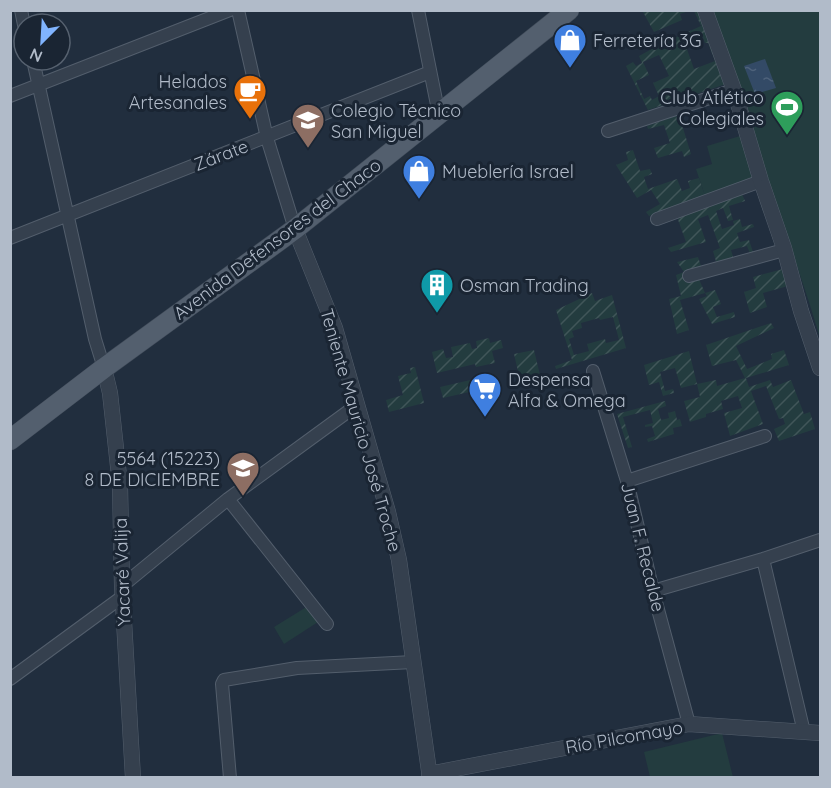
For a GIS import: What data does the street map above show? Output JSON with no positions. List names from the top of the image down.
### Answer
{
  "streets": {
    "main road": ["Avenida Defensores del Chaco"],
    "street": [
      "Zárate",
      "Teniente Mauricio José Troche",
      "Juan F. Recalde",
      "Yacaré Valija",
      "Río Pilcomayo"
    ]
  },
  "crossings": [
    ["Avenida Defensores del Chaco", "Teniente Mauricio José Troche"],
    ["Avenida Defensores del Chaco", "Yacaré Valija"],
    ["Teniente Mauricio José Troche", "Río Pilcomayo"],
    ["Juan F. Recalde", "Río Pilcomayo"]
  ],
  "places": {
    "shop": ["Ferretería 3G", "Mueblería Israel"],
    "cafe": ["Helados Artesanales"],
    "sports": ["Club Atlético Colegiales"],
    "school or university": ["Colegio Técnico San Miguel", "5564 (15223) 8 DE DICIEMBRE"],
    "building": ["Osman Trading"],
    "supermarket": ["Despensa Alfa & Omega"]
  },
  "north": "bottom left"
}
